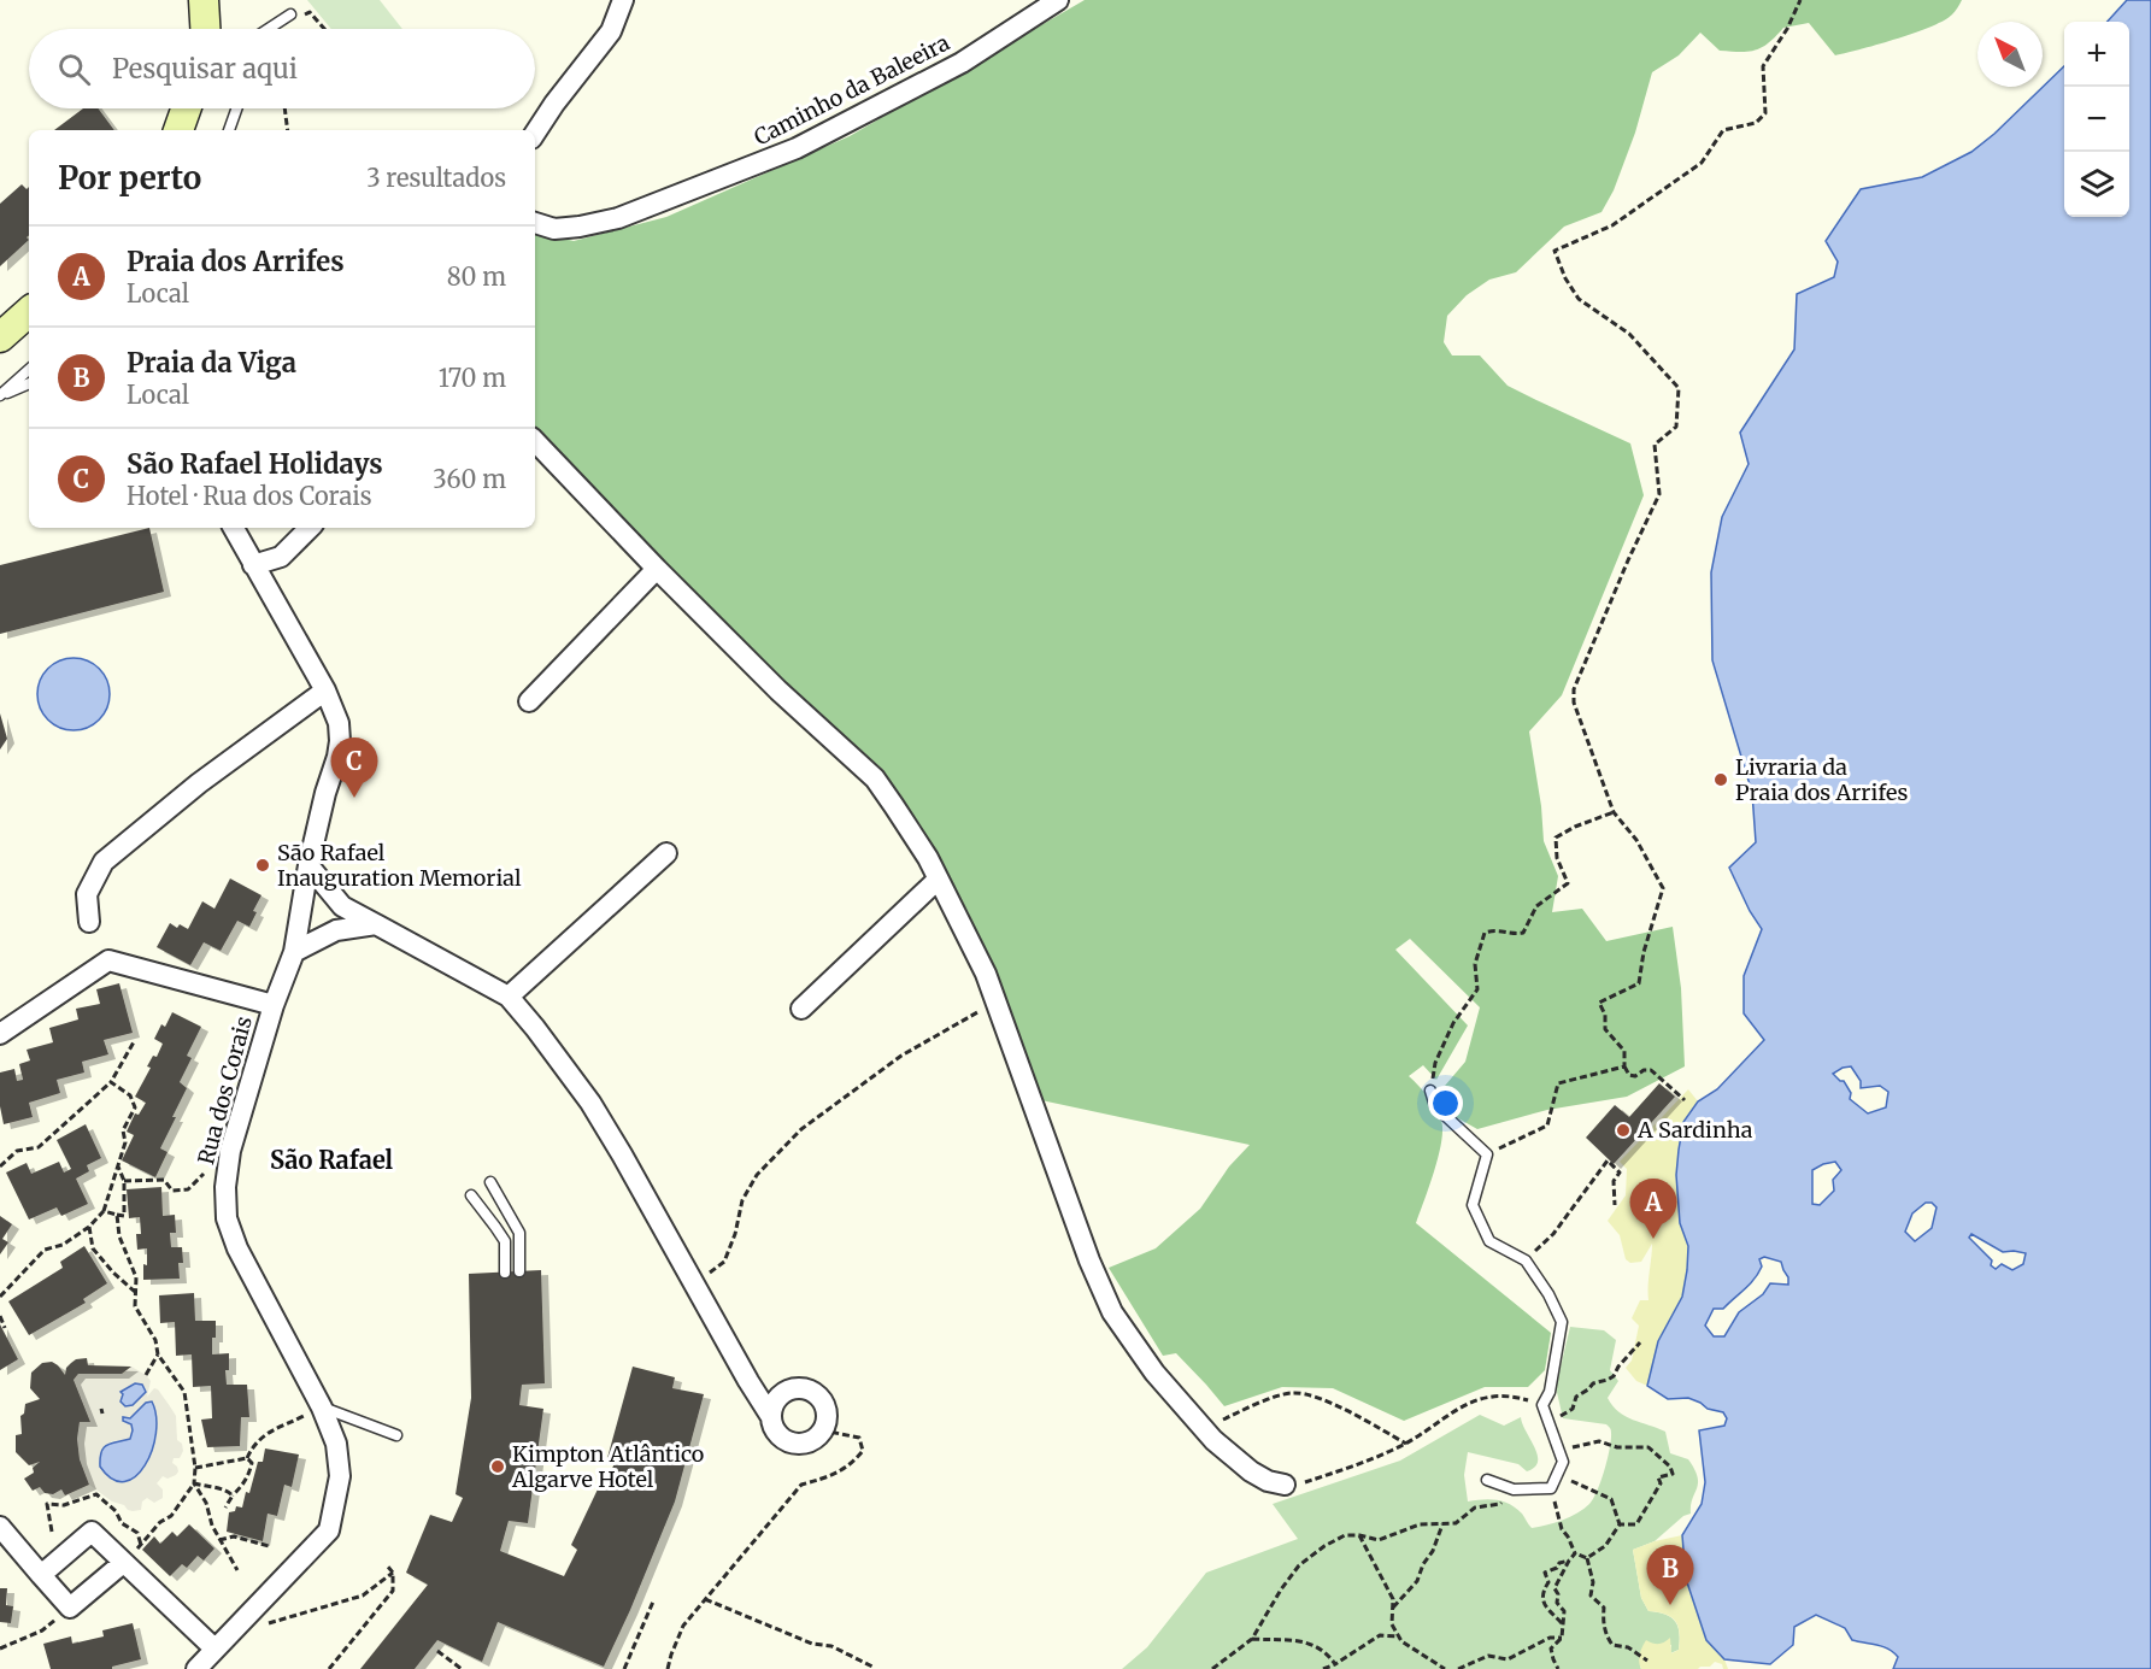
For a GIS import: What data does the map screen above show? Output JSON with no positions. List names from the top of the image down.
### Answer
{
  "streets": {
    "street": ["Caminho da Baleeira", "Rua dos Corais"]
  },
  "districts": ["São Rafael"],
  "places": [
    "Livraria da Praia dos Arrifes",
    "São Rafael Inauguration Memorial",
    "A Sardinha",
    "Kimpton Atlântico Algarve Hotel"
  ],
  "north": "top left",
  "page": {
    "map_buttons": ["+", "−"],
    "search": "Pesquisar aqui",
    "heading": ["Por perto", "3 resultados"],
    "list": [
      {
        "mark": "A",
        "name": "Praia dos Arrifes",
        "note": "Local",
        "value": "80 m"
      },
      {
        "mark": "B",
        "name": "Praia da Viga",
        "note": "Local",
        "value": "170 m"
      },
      {
        "mark": "C",
        "name": "São Rafael Holidays",
        "note": "Hotel · Rua dos Corais",
        "value": "360 m"
      }
    ],
    "pins": ["C", "A", "B"]
  }
}
